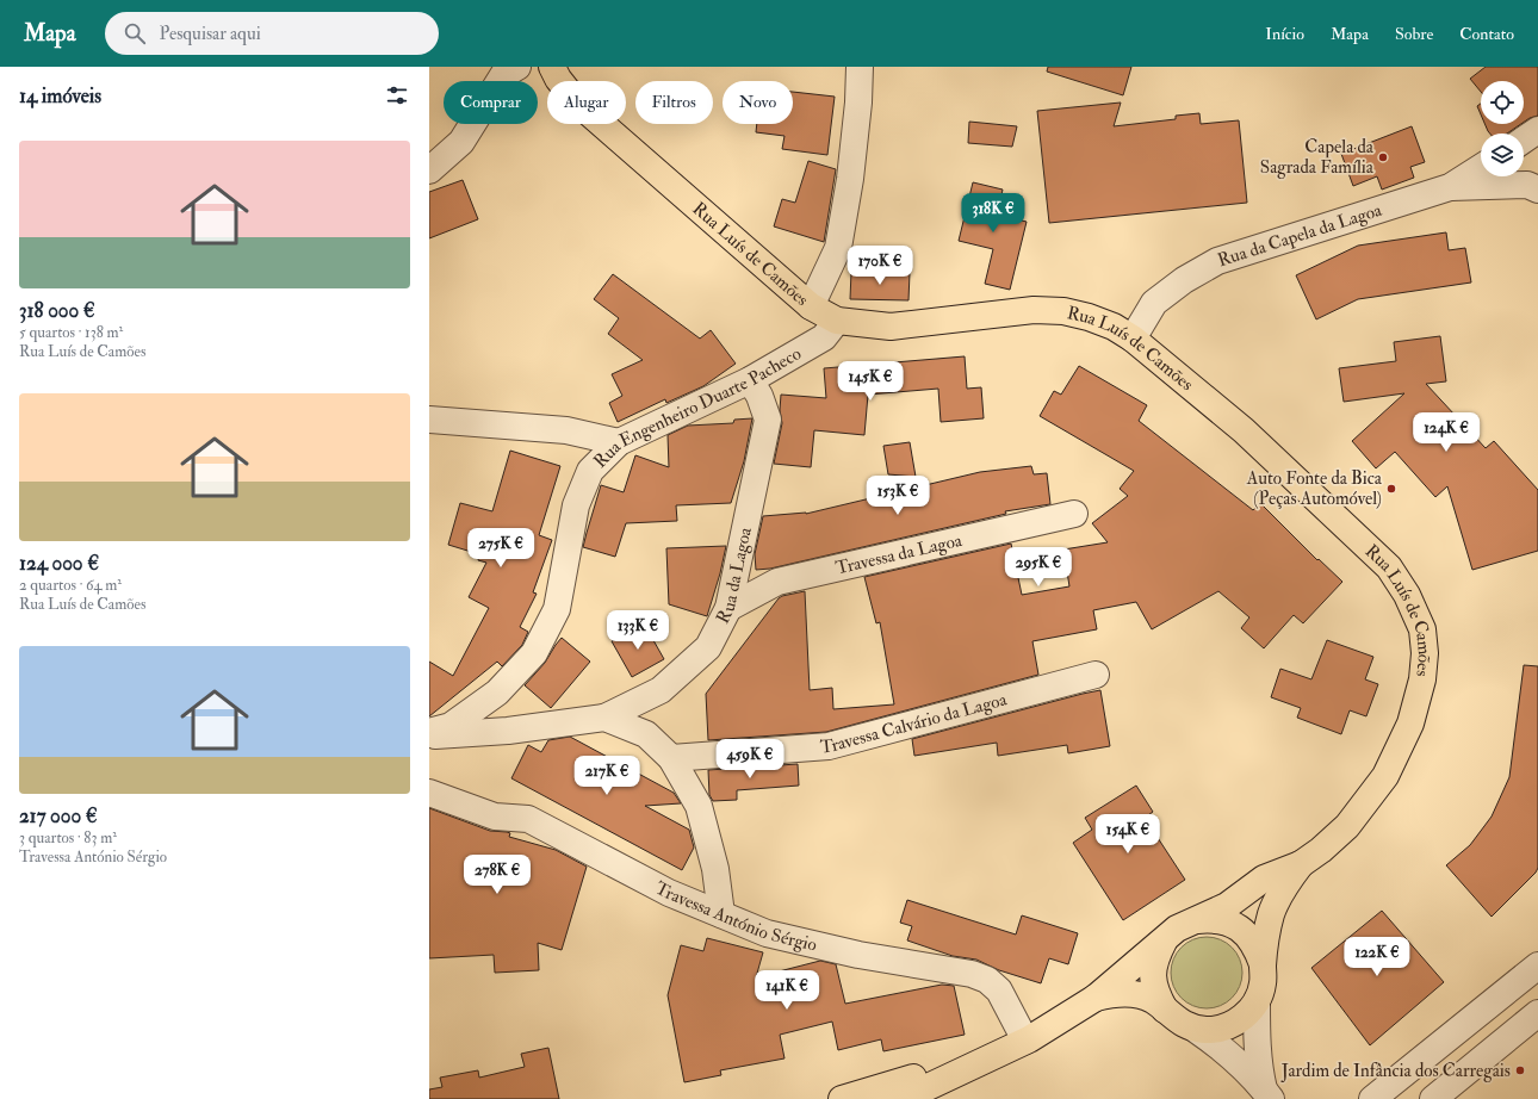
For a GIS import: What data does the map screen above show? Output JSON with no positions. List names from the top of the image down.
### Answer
{
  "streets": {
    "main road": ["Rua Luís de Camões"],
    "street": [
      "Rua da Capela da Lagoa",
      "Rua Engenheiro Duarte Pacheco",
      "Travessa da Lagoa",
      "Rua da Lagoa",
      "Travessa Calvário da Lagoa",
      "Travessa António Sérgio"
    ]
  },
  "crossings": [
    ["Rua da Capela da Lagoa", "Rua Luís de Camões"],
    ["Rua Luís de Camões", "Rua Engenheiro Duarte Pacheco"],
    ["Rua Luís de Camões", "Travessa António Sérgio"],
    ["Rua Engenheiro Duarte Pacheco", "Rua da Lagoa"],
    ["Travessa da Lagoa", "Rua da Lagoa"]
  ],
  "places": ["Capela da Sagrada Família", "Auto Fonte da Bica (Peças Automóvel)", "Jardim de Infância dos Carregais"],
  "page": {
    "header": "Mapa",
    "search": "Pesquisar aqui",
    "nav": [
      "Início",
      "Mapa",
      "Sobre",
      "Contato"
    ],
    "heading": "14 imóveis",
    "chip": [
      "Comprar",
      "Alugar",
      "Filtros",
      "Novo"
    ],
    "list": [
      {
        "name": "318 000 €",
        "note": "5 quartos · 138 m² · Rua Luís de Camões"
      },
      {
        "name": "124 000 €",
        "note": "2 quartos · 64 m² · Rua Luís de Camões"
      },
      {
        "name": "217 000 €",
        "note": "3 quartos · 83 m² · Travessa António Sérgio"
      }
    ],
    "price": [
      "318K €",
      "170K €",
      "145K €",
      "124K €",
      "153K €",
      "275K €",
      "295K €",
      "133K €",
      "459K €",
      "217K €",
      "154K €",
      "278K €",
      "122K €",
      "141K €"
    ]
  }
}
